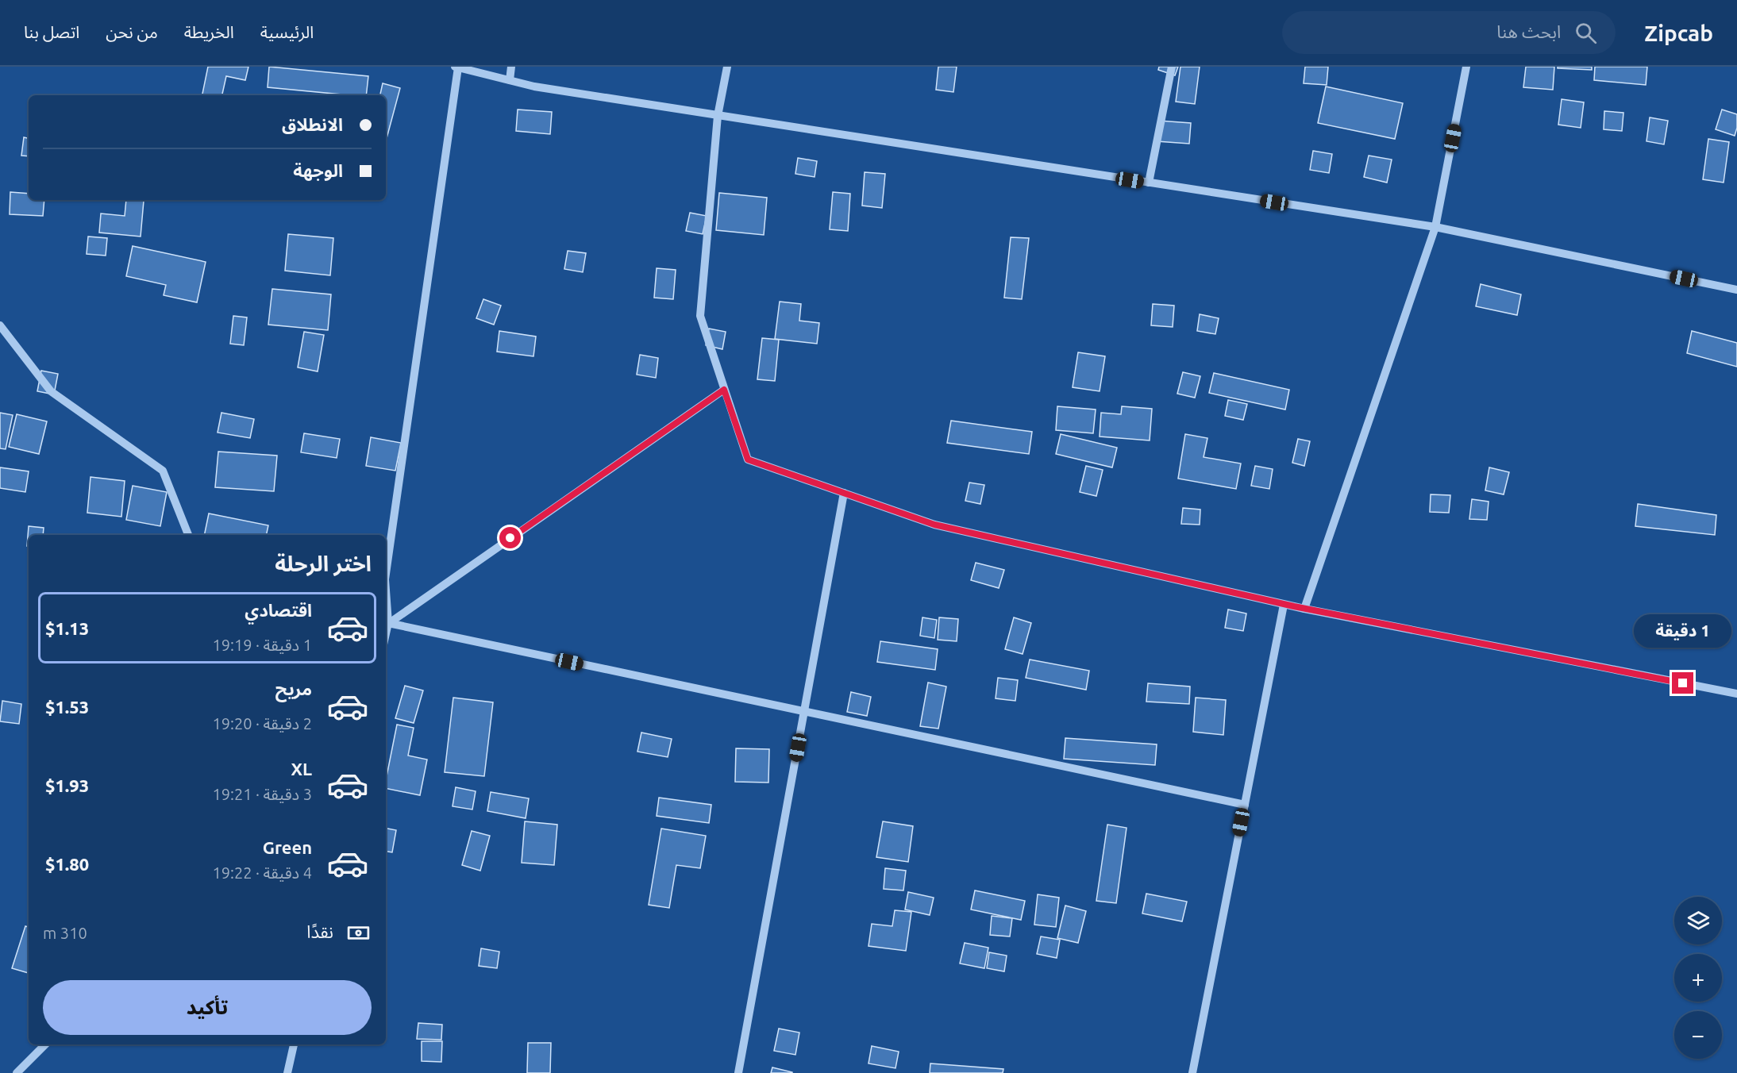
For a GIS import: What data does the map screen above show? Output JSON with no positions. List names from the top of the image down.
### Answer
{
  "page": {
    "header": "Zipcab",
    "search": "ابحث هنا",
    "nav": [
      "الرئيسية",
      "الخريطة",
      "من نحن",
      "اتصل بنا"
    ],
    "banner": ["الانطلاق", "الوجهة"],
    "heading": "اختر الرحلة",
    "list": [
      {
        "name": "اقتصادي",
        "note": "1 دقيقة · 19:19",
        "value": "$1.13"
      },
      {
        "name": "مريح",
        "note": "2 دقيقة · 19:20",
        "value": "$1.53"
      },
      {
        "name": "XL",
        "note": "3 دقيقة · 19:21",
        "value": "$1.93"
      },
      {
        "name": "Green",
        "note": "4 دقيقة · 19:22",
        "value": "$1.80"
      }
    ],
    "bubble": "1 دقيقة",
    "map_buttons": ["+", "−"],
    "pay": ["نقدًا", "310 m"],
    "buttons": "تأكيد"
  }
}
